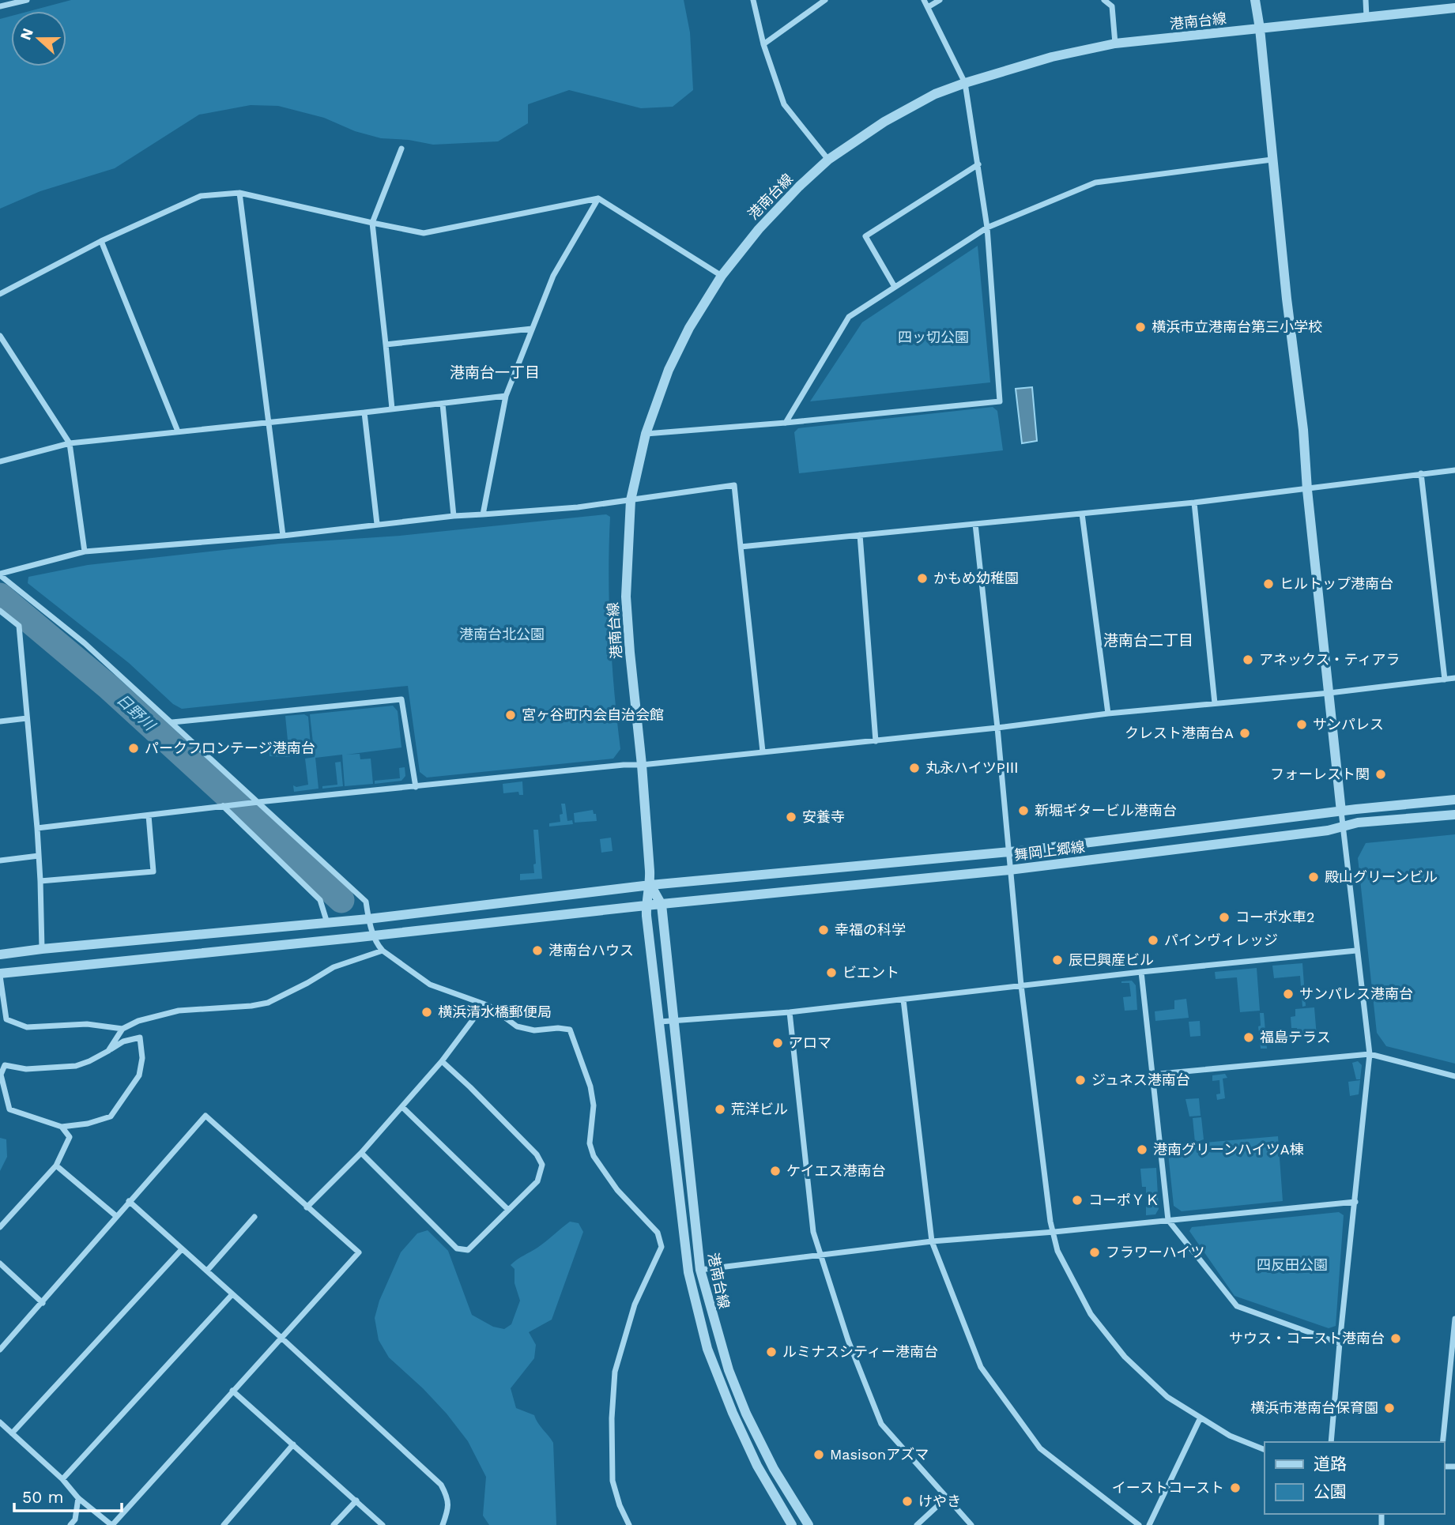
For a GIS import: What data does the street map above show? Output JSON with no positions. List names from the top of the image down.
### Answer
{
  "streets": {
    "street": ["港南台線", "舞岡上郷線"]
  },
  "crossings": [
    ["港南台線", "舞岡上郷線"]
  ],
  "districts": ["港南台一丁目", "港南台二丁目"],
  "water": ["日野川"],
  "parks": ["四ッ切公園", "港南台北公園", "四反田公園"],
  "places": [
    "横浜市立港南台第三小学校",
    "かもめ幼稚園",
    "ヒルトップ港南台",
    "アネックス・ティアラ",
    "宮ヶ谷町内会自治会館",
    "サンパレス",
    "クレスト港南台A",
    "パークフロンテージ港南台",
    "丸永ハイツPⅢ",
    "フォーレスト関",
    "新堀ギタービル港南台",
    "安養寺",
    "殿山グリーンビル",
    "コーポ水車2",
    "幸福の科学",
    "パインヴィレッジ",
    "港南台ハウス",
    "辰巳興産ビル",
    "ビエント",
    "サンパレス港南台",
    "横浜清水橋郵便局",
    "福島テラス",
    "アロマ",
    "ジュネス港南台",
    "荒洋ビル",
    "港南グリーンハイツA棟",
    "ケイエス港南台",
    "コーポＹＫ",
    "フラワーハイツ",
    "サウス・コースト港南台",
    "ルミナスシティー港南台",
    "横浜市港南台保育園",
    "Masisonアズマ",
    "イーストコースト",
    "けやき"
  ],
  "legend": ["道路", "公園"],
  "scale_bar": "50 m",
  "north": "left"
}
